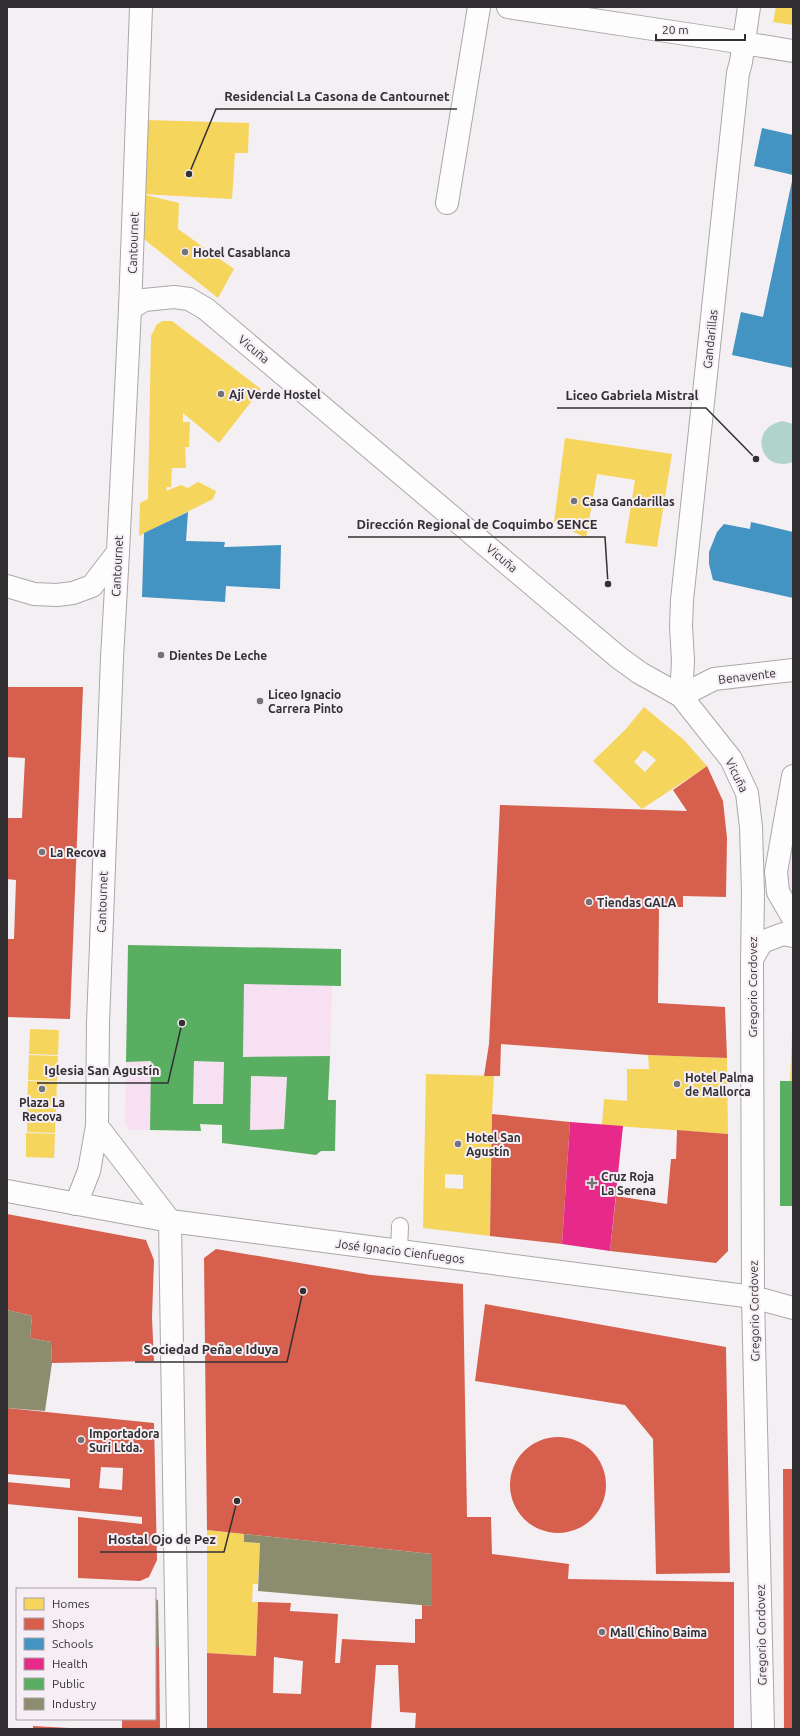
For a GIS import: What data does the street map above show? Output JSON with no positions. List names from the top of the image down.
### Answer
{
  "streets": {
    "street": [
      "Cantournet",
      "Gandarillas",
      "Vicuña",
      "Benavente",
      "Gregorio Cordovez",
      "José Ignacio Cienfuegos"
    ]
  },
  "crossings": [
    ["Cantournet", "Vicuña"],
    ["Cantournet", "José Ignacio Cienfuegos"],
    ["Gandarillas", "Vicuña"],
    ["Gandarillas", "Benavente"],
    ["Vicuña", "Benavente"],
    ["Vicuña", "Gregorio Cordovez"],
    ["Gregorio Cordovez", "José Ignacio Cienfuegos"]
  ],
  "places": {
    "other": [
      "Residencial La Casona de Cantournet",
      "Hotel Casablanca",
      "Ají Verde Hostel",
      "Liceo Gabriela Mistral",
      "Casa Gandarillas",
      "Dirección Regional de Coquimbo SENCE",
      "Dientes De Leche",
      "Liceo Ignacio Carrera Pinto",
      "La Recova",
      "Tiendas GALA",
      "Iglesia San Agustín",
      "Hotel Palma de Mallorca",
      "Plaza La Recova",
      "Hotel San Agustín",
      "Sociedad Peña e Iduya",
      "Importadora Suri Ltda.",
      "Hostal Ojo de Pez",
      "Mall Chino Baima"
    ],
    "health": ["Cruz Roja La Serena"]
  },
  "legend": [
    "Homes",
    "Shops",
    "Schools",
    "Health",
    "Public",
    "Industry"
  ],
  "scale_bar": "20 m"
}
